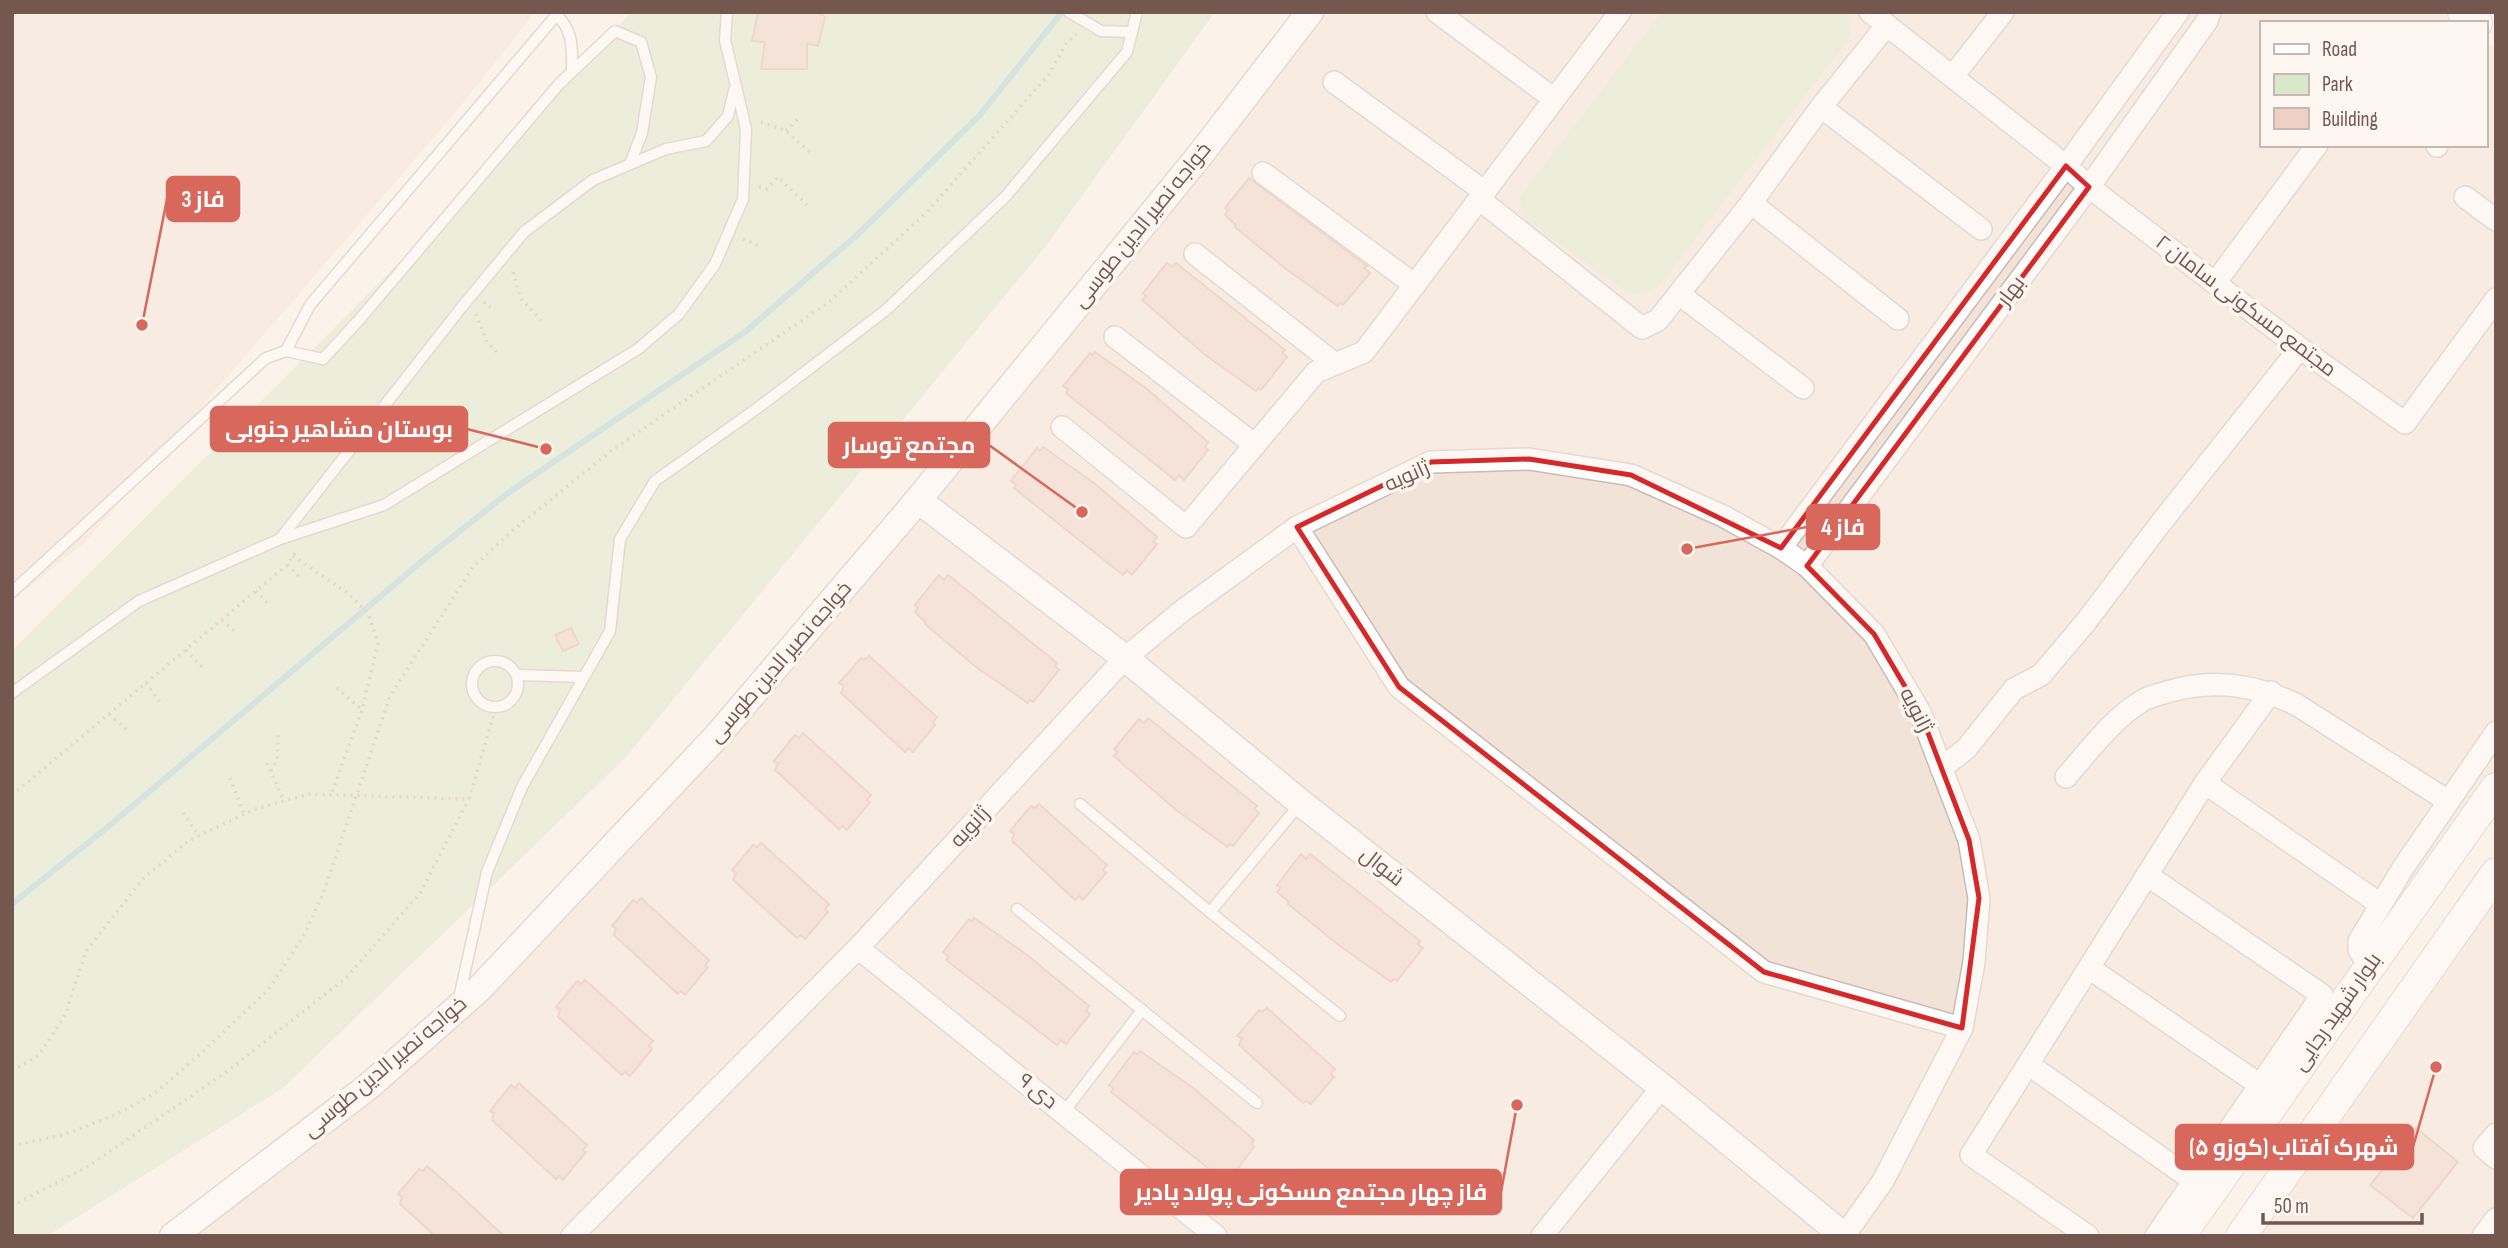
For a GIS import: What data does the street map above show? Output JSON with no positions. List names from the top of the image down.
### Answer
{
  "streets": {
    "main road": ["بلوار شهید رجایی"],
    "street": [
      "خواجه نصیر الدین طوسی",
      "بهار",
      "مجتمع مسکونی سامان ۲",
      "ژانویه",
      "شوال",
      "۹ دی"
    ]
  },
  "crossings": [
    ["خواجه نصیر الدین طوسی", "شوال"],
    ["بهار", "مجتمع مسکونی سامان ۲"],
    ["بهار", "ژانویه"],
    ["ژانویه", "شوال"],
    ["ژانویه", "۹ دی"]
  ],
  "places": [
    "فاز 3",
    "بوستان مشاهیر جنوبی",
    "مجتمع توسار",
    "فاز 4",
    "شهرک آفتاب (کوزو ۵)",
    "فاز چهار مجتمع مسکونی پولاد پادیر"
  ],
  "legend": ["Road", "Park", "Building"],
  "scale_bar": "50 m"
}
